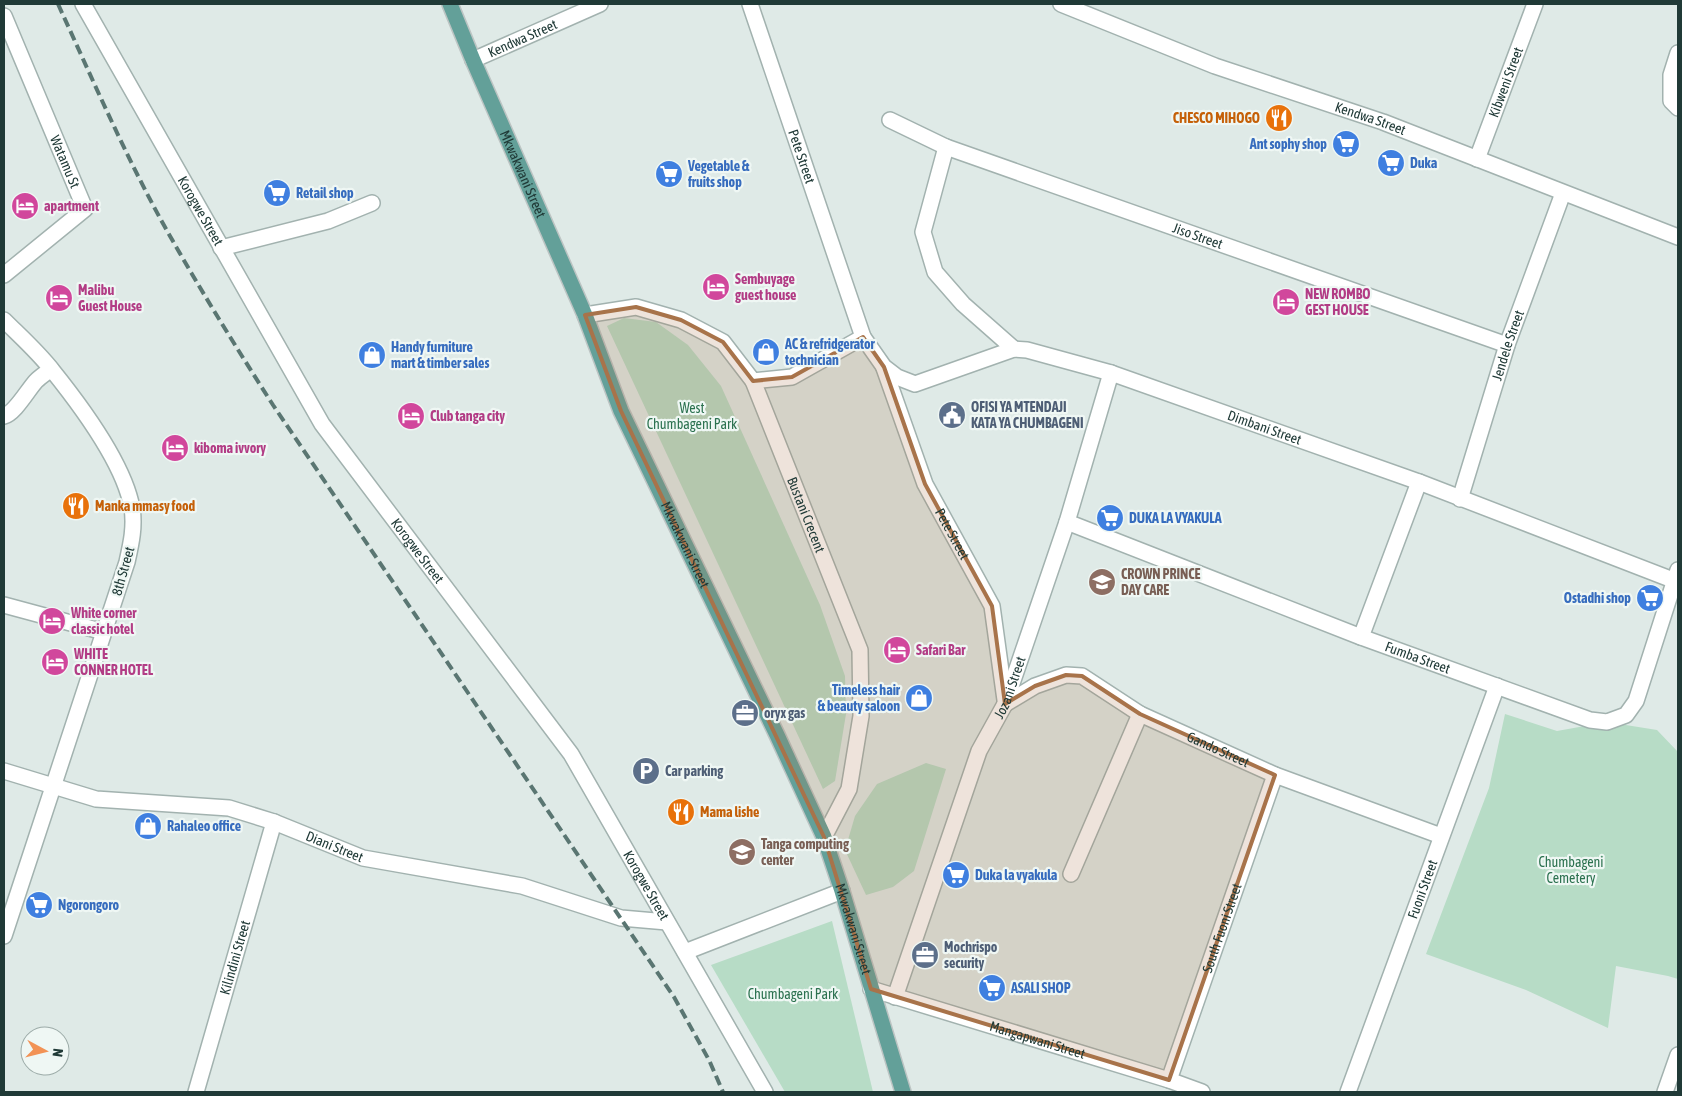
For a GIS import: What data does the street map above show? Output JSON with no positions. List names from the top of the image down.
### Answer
{
  "streets": {
    "main road": ["Mkwakwani Street"],
    "street": [
      "Kendwa Street",
      "Kibweni Street",
      "Pete Street",
      "Watamu St",
      "Korogwe Street",
      "Jiso Street",
      "Jendele Street",
      "Dimbani Street",
      "Bustani Crecent",
      "8th Street",
      "Fumba Street",
      "Jozani Street",
      "Gando Street",
      "Diani Street",
      "Fuoni Street",
      "South Fuoni Street",
      "Kilindini Street",
      "Mangapwani Street"
    ]
  },
  "crossings": [
    ["Kendwa Street", "Kibweni Street"],
    ["Kendwa Street", "Mkwakwani Street"],
    ["Kendwa Street", "Jendele Street"],
    ["Pete Street", "Dimbani Street"],
    ["Pete Street", "Jozani Street"],
    ["Pete Street", "Gando Street"],
    ["Mkwakwani Street", "Bustani Crecent"],
    ["Mkwakwani Street", "Mangapwani Street"],
    ["Korogwe Street", "Diani Street"],
    ["Jiso Street", "Jendele Street"],
    ["Jendele Street", "Dimbani Street"],
    ["Dimbani Street", "Fumba Street"],
    ["Dimbani Street", "Jozani Street"],
    ["8th Street", "Diani Street"],
    ["Fumba Street", "Jozani Street"],
    ["Fumba Street", "Fuoni Street"],
    ["Jozani Street", "Gando Street"],
    ["Jozani Street", "Mangapwani Street"],
    ["Gando Street", "Fuoni Street"],
    ["Gando Street", "South Fuoni Street"],
    ["Diani Street", "Kilindini Street"],
    ["South Fuoni Street", "Mangapwani Street"]
  ],
  "parks": ["West Chumbageni Park", "Chumbageni Cemetery", "Chumbageni Park"],
  "places": {
    "restaurant": ["CHESCO MIHOGO", "Manka mmasy food", "Mama lishe"],
    "supermarket": [
      "Ant sophy shop",
      "Duka",
      "Vegetable & fruits shop",
      "Retail shop",
      "DUKA LA VYAKULA",
      "Ostadhi shop",
      "Duka la vyakula",
      "Ngorongoro",
      "ASALI SHOP"
    ],
    "hotel": [
      "apartment",
      "Sembuyage guest house",
      "Malibu Guest House",
      "NEW ROMBO GEST HOUSE",
      "Club tanga city",
      "kiboma ivvory",
      "White corner classic hotel",
      "Safari Bar",
      "WHITE CONNER HOTEL"
    ],
    "shop": [
      "AC & refridgerator technician",
      "Handy furniture mart & timber sales",
      "Timeless hair & beauty saloon",
      "Rahaleo office"
    ],
    "public building": ["OFISI YA MTENDAJI KATA YA CHUMBAGENI"],
    "school or university": ["CROWN PRINCE DAY CARE", "Tanga computing center"],
    "office": ["oryx gas", "Mochrispo security"],
    "parking": ["Car parking"]
  },
  "north": "right"
}
